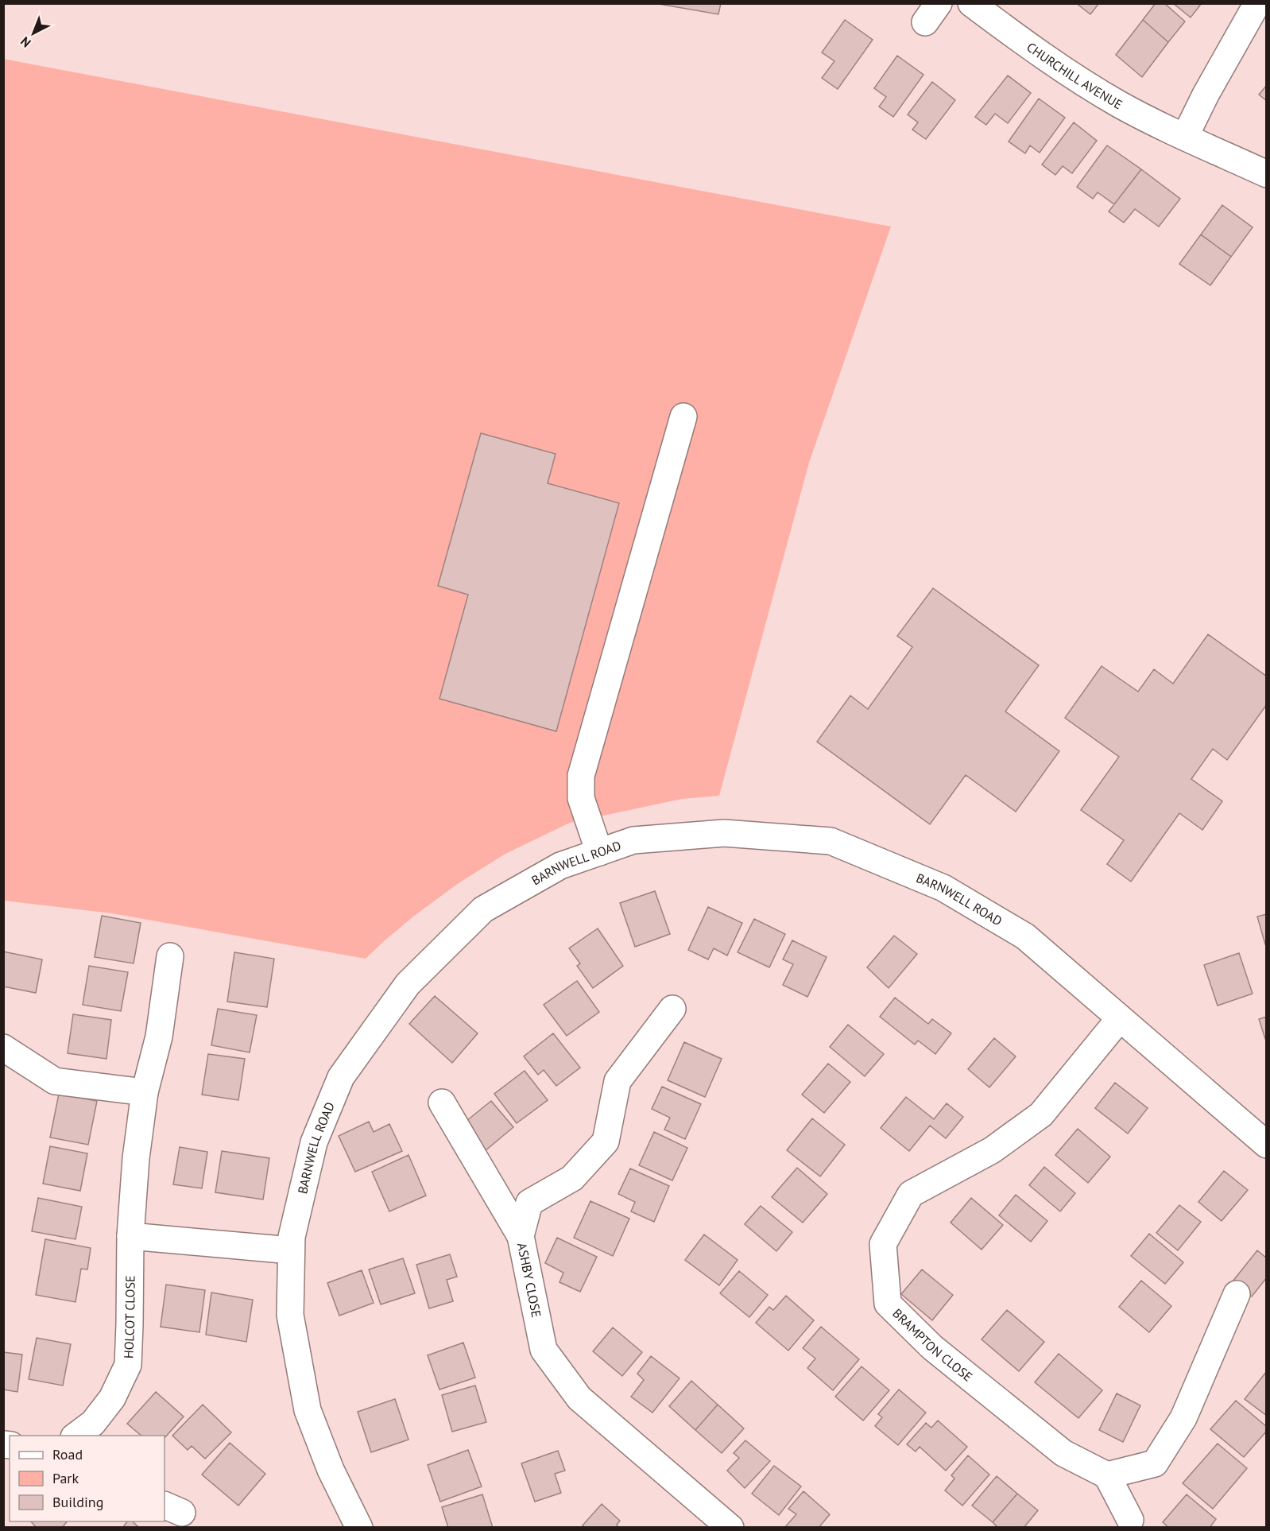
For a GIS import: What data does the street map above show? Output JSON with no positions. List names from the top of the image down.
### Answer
{
  "streets": {
    "street": [
      "CHURCHILL AVENUE",
      "BARNWELL ROAD",
      "ASHBY CLOSE",
      "HOLCOT CLOSE",
      "BRAMPTON CLOSE"
    ]
  },
  "crossings": [
    ["BARNWELL ROAD", "BRAMPTON CLOSE"]
  ],
  "legend": ["Road", "Park", "Building"],
  "north": "bottom left"
}
